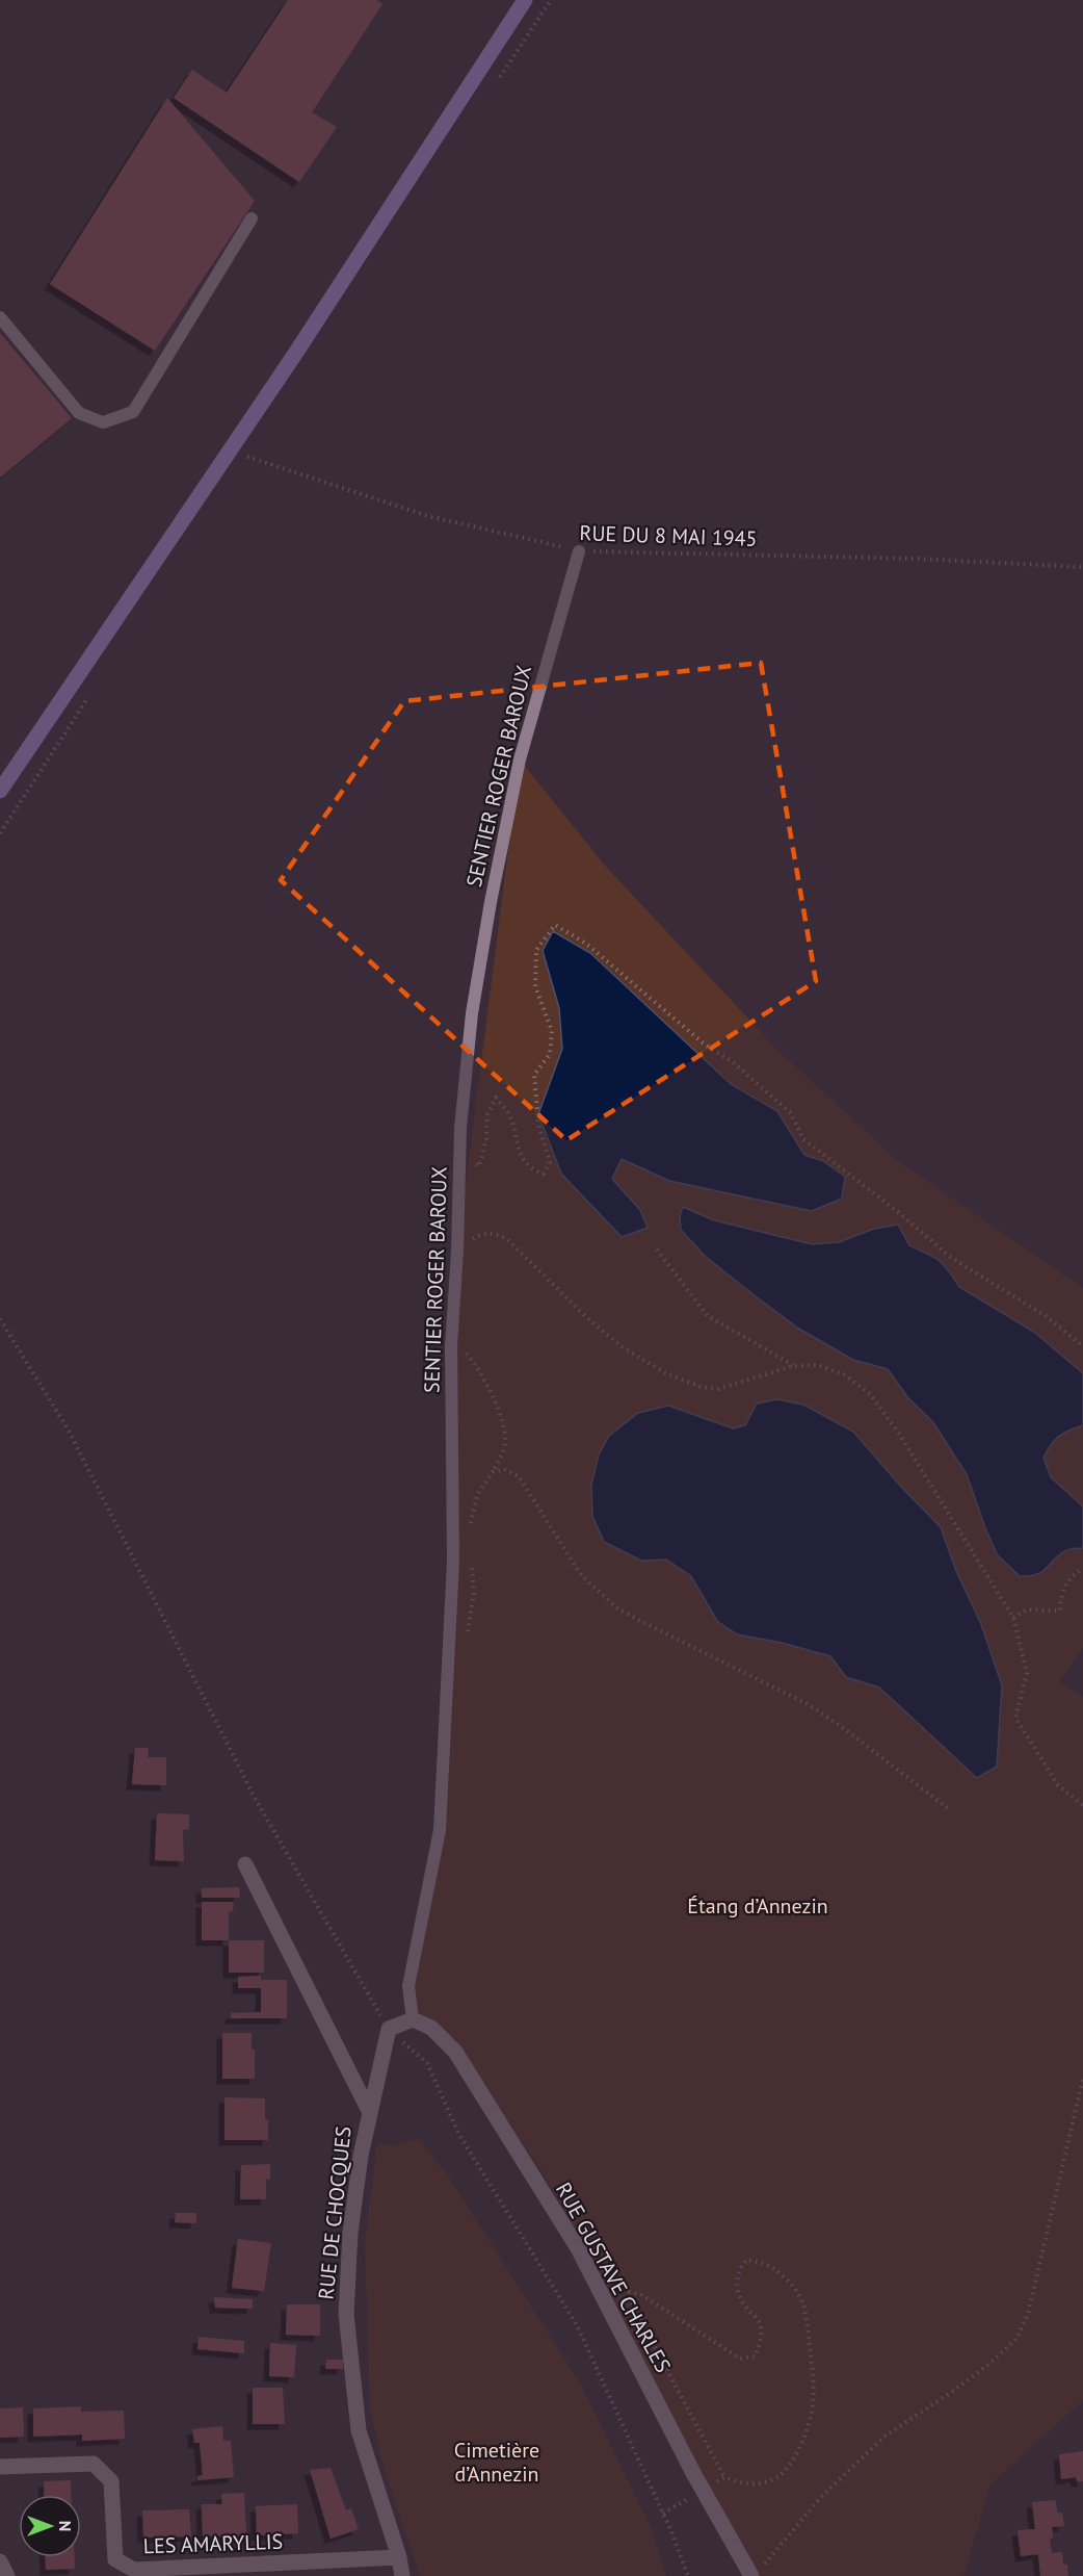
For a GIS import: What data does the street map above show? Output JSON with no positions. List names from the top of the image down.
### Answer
{
  "streets": {
    "street": ["RUE DE CHOCQUES", "RUE GUSTAVE CHARLES", "LES AMARYLLIS"],
    "lane": ["SENTIER ROGER BAROUX"],
    "path": ["RUE DU 8 MAI 1945"]
  },
  "crossings": [
    ["RUE DU 8 MAI 1945", "SENTIER ROGER BAROUX"],
    ["SENTIER ROGER BAROUX", "RUE GUSTAVE CHARLES"],
    ["RUE DE CHOCQUES", "LES AMARYLLIS"]
  ],
  "parks": ["Étang d’Annezin", "Cimetière d’Annezin"],
  "north": "right"
}
